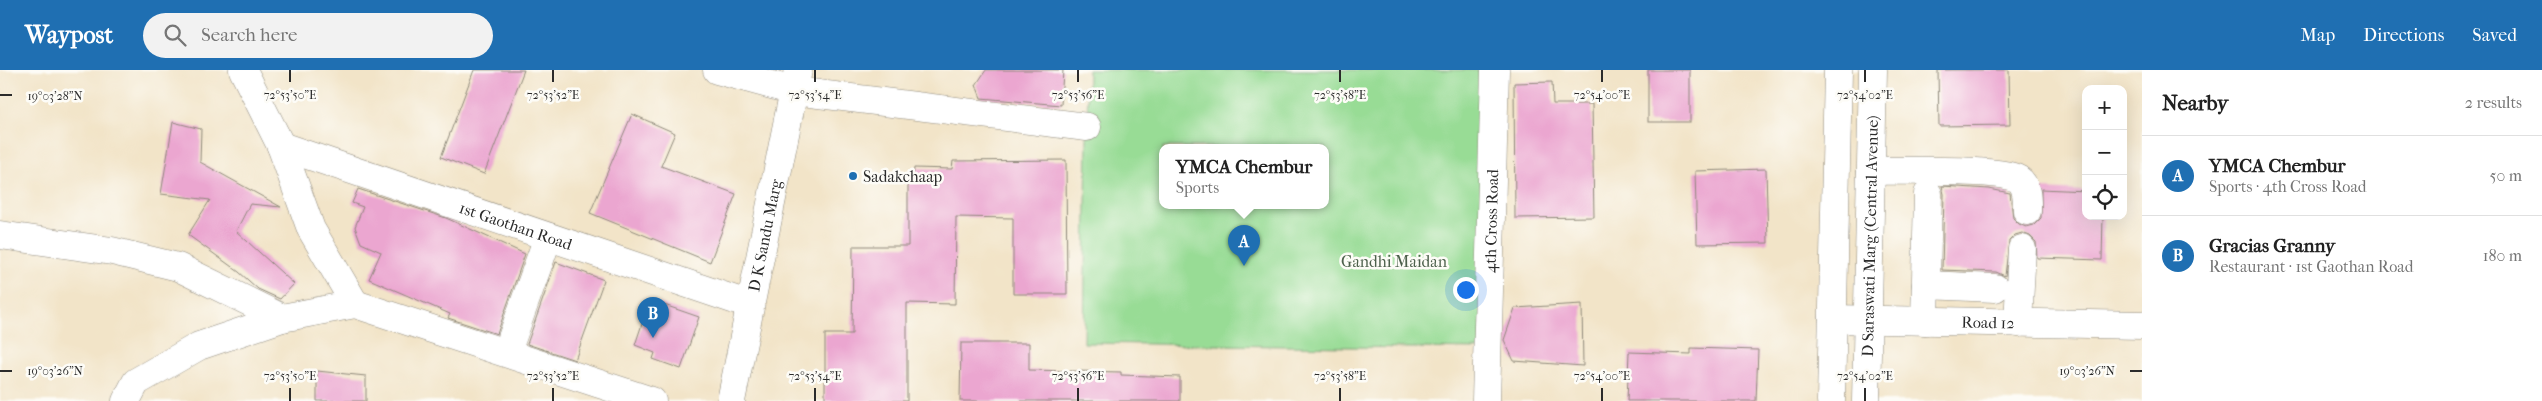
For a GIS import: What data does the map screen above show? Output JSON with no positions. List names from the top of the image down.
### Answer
{
  "streets": {
    "street": [
      "4th Cross Road",
      "1st Gaothan Road",
      "D K Sandu Marg",
      "D Saraswati Marg (Central Avenue)",
      "Road 12"
    ]
  },
  "crossings": [
    ["1st Gaothan Road", "D K Sandu Marg"],
    ["D Saraswati Marg (Central Avenue)", "Road 12"]
  ],
  "parks": ["Gandhi Maidan"],
  "places": ["Sadakchaap"],
  "page": {
    "header": "Waypost",
    "search": "Search here",
    "nav": ["Map", "Directions", "Saved"],
    "heading": ["Nearby", "2 results"],
    "map_buttons": ["+", "−"],
    "list": [
      {
        "mark": "A",
        "name": "YMCA Chembur",
        "note": "Sports · 4th Cross Road",
        "value": "50 m"
      },
      {
        "mark": "B",
        "name": "Gracias Granny",
        "note": "Restaurant · 1st Gaothan Road",
        "value": "180 m"
      }
    ],
    "popup": ["YMCA Chembur", "Sports"],
    "pins": ["A", "B"]
  },
  "coordinates": [
    "72°53'50\"E",
    "72°53'52\"E",
    "72°53'54\"E",
    "72°53'56\"E",
    "72°53'58\"E",
    "72°54'00\"E",
    "72°54'02\"E",
    "19°03'28\"N",
    "19°03'26\"N"
  ]
}
